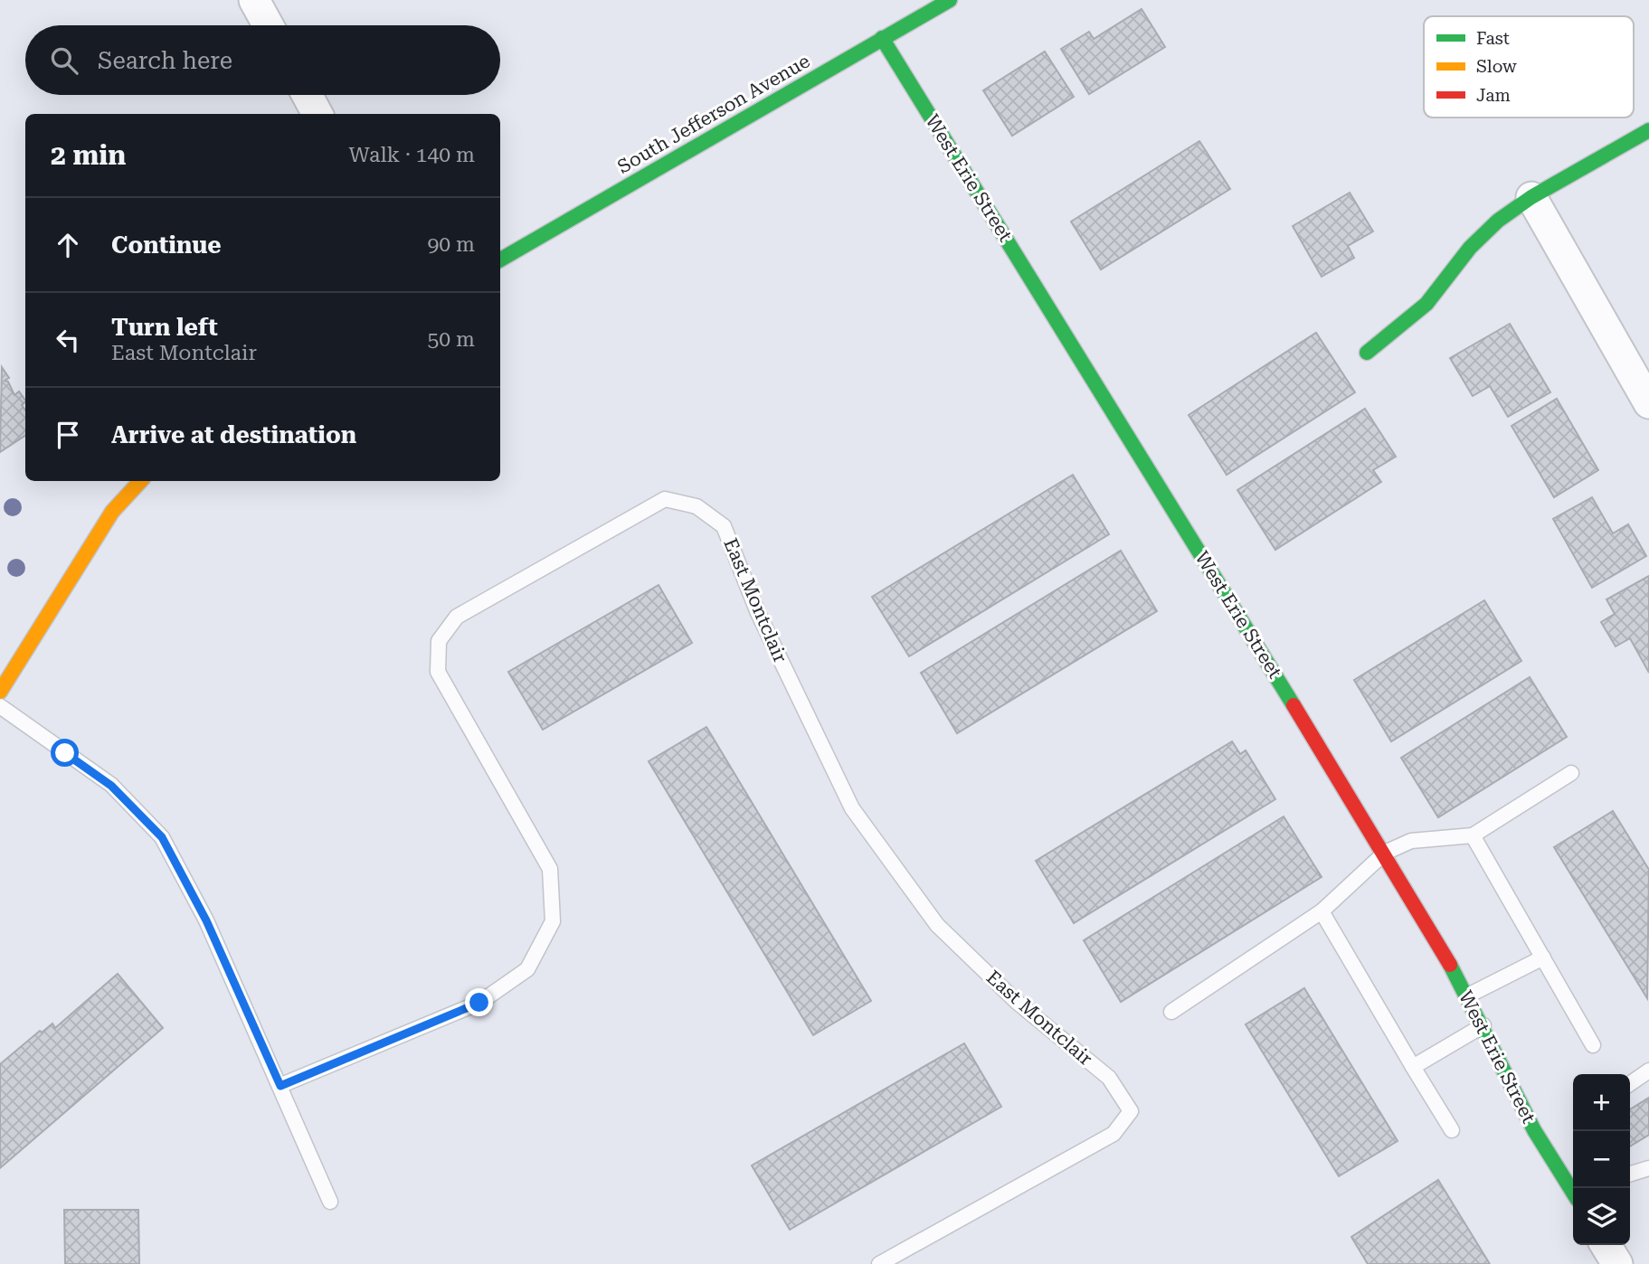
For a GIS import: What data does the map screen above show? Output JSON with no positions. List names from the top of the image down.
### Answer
{
  "streets": {
    "street": ["South Jefferson Avenue", "West Erie Street"],
    "lane": ["East Montclair"]
  },
  "crossings": [
    ["South Jefferson Avenue", "West Erie Street"]
  ],
  "legend": ["Fast", "Slow", "Jam"],
  "page": {
    "search": "Search here",
    "heading": ["2 min", "Walk · 140 m"],
    "list": [
      ["Continue", "90 m"],
      ["Turn left", "East Montclair", "50 m"],
      "Arrive at destination"
    ],
    "map_buttons": ["+", "−"]
  }
}
